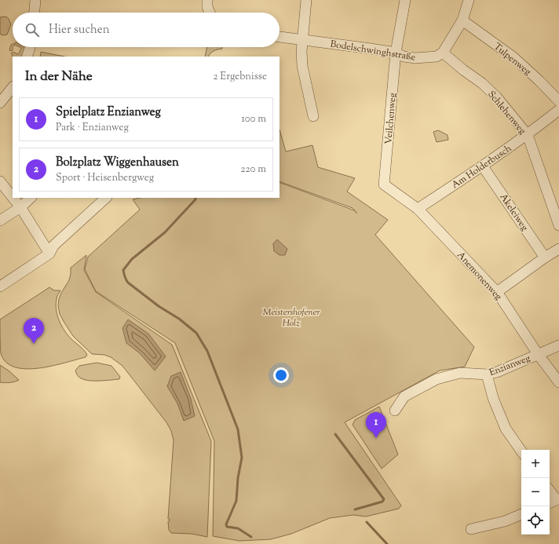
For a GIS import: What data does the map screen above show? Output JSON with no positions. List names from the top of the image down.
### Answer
{
  "streets": {
    "street": [
      "Bodelschwinghstraße",
      "Tulpenweg",
      "Schlehenweg",
      "Veilchenweg",
      "Am Holderbusch",
      "Akeleiweg",
      "Anemonenweg",
      "Enzianweg"
    ]
  },
  "crossings": [
    ["Bodelschwinghstraße", "Schlehenweg"],
    ["Bodelschwinghstraße", "Veilchenweg"],
    ["Schlehenweg", "Am Holderbusch"],
    ["Veilchenweg", "Anemonenweg"],
    ["Am Holderbusch", "Akeleiweg"],
    ["Am Holderbusch", "Anemonenweg"],
    ["Anemonenweg", "Enzianweg"]
  ],
  "parks": ["Meistershofener Holz"],
  "page": {
    "search": "Hier suchen",
    "heading": ["In der Nähe", "2 Ergebnisse"],
    "list": [
      {
        "mark": "1",
        "name": "Spielplatz Enzianweg",
        "note": "Park · Enzianweg",
        "value": "100 m"
      },
      {
        "mark": "2",
        "name": "Bolzplatz Wiggenhausen",
        "note": "Sport · Heisenbergweg",
        "value": "220 m"
      }
    ],
    "pins": ["2", "1"],
    "map_buttons": ["+", "−"]
  }
}
